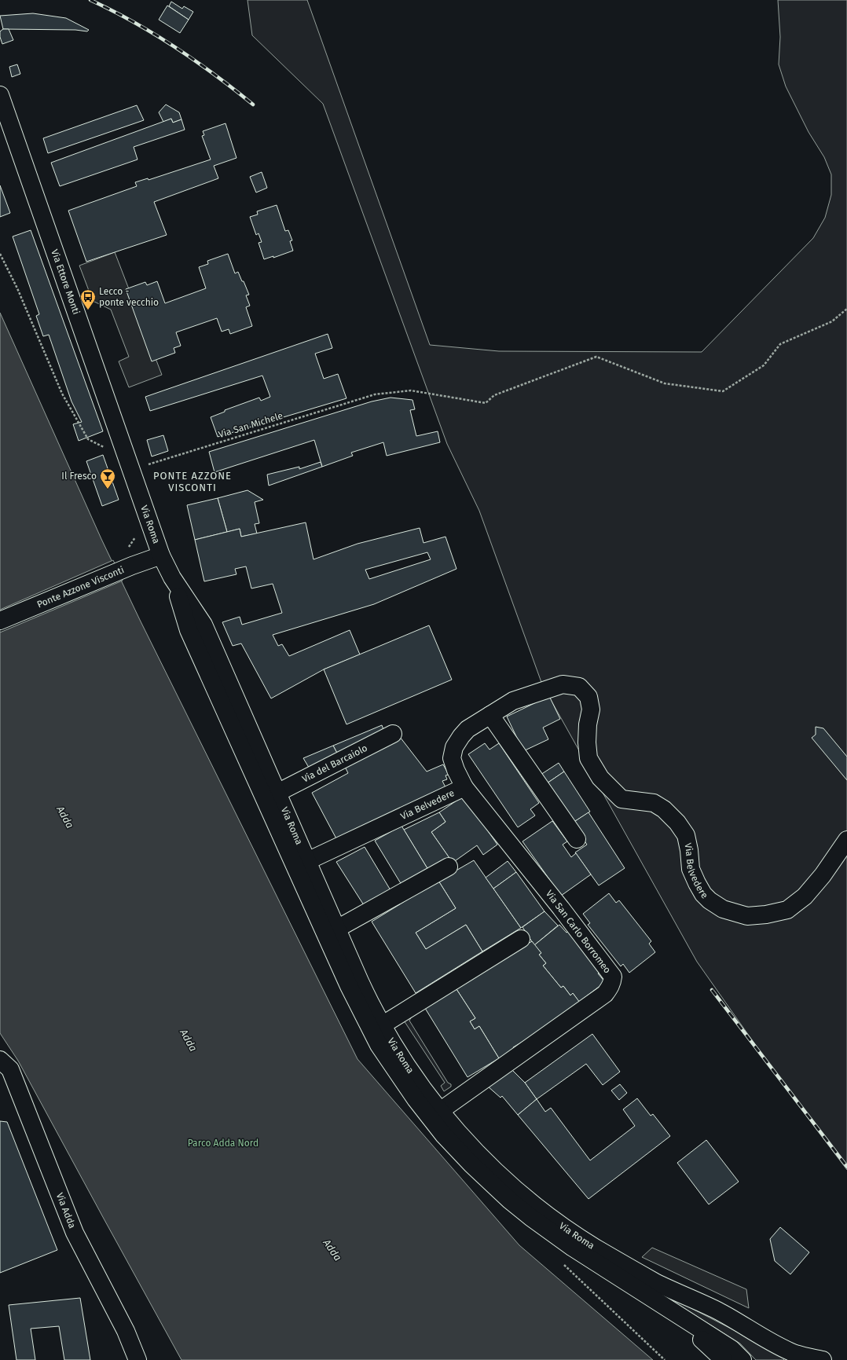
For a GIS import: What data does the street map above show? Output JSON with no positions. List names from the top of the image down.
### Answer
{
  "streets": {
    "main road": [
      "Via Ettore Monti",
      "Via Roma",
      "Ponte Azzone Visconti",
      "Via del Barcaiolo",
      "Via Belvedere",
      "Via San Carlo Borromeo",
      "Via Adda"
    ],
    "path": ["Via San Michele"]
  },
  "crossings": [
    ["Via Ettore Monti", "Via San Michele"],
    ["Via Ettore Monti", "Via Roma"],
    ["Via San Michele", "Via Roma"],
    ["Via Roma", "Ponte Azzone Visconti"],
    ["Via Roma", "Via del Barcaiolo"],
    ["Via Roma", "Via Belvedere"],
    ["Via Roma", "Via San Carlo Borromeo"],
    ["Via Belvedere", "Via San Carlo Borromeo"]
  ],
  "districts": ["PONTE AZZONE VISCONTI"],
  "water": ["Adda"],
  "parks": ["Parco Adda Nord"],
  "places": {
    "bus stop": ["Lecco - ponte vecchio"],
    "bar": ["Il Fresco"]
  }
}
